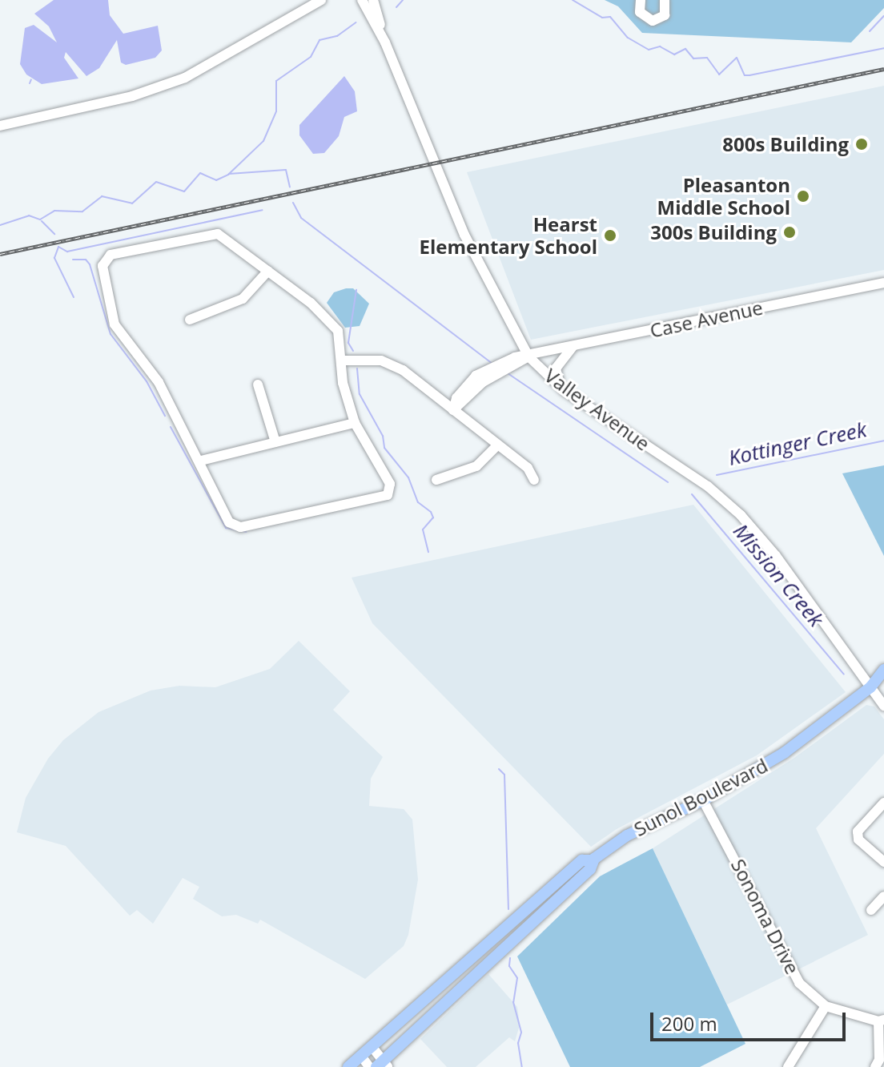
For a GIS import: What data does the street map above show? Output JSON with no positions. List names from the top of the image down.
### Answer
{
  "streets": {
    "main road": ["Sunol Boulevard"],
    "street": ["Case Avenue", "Valley Avenue", "Sonoma Drive"]
  },
  "crossings": [
    ["Case Avenue", "Valley Avenue"],
    ["Valley Avenue", "Sunol Boulevard"],
    ["Sunol Boulevard", "Sonoma Drive"]
  ],
  "water": ["Kottinger Creek", "Mission Creek"],
  "places": [
    "800s Building",
    "Pleasanton Middle School",
    "300s Building",
    "Hearst Elementary School"
  ],
  "scale_bar": "200 m"
}
